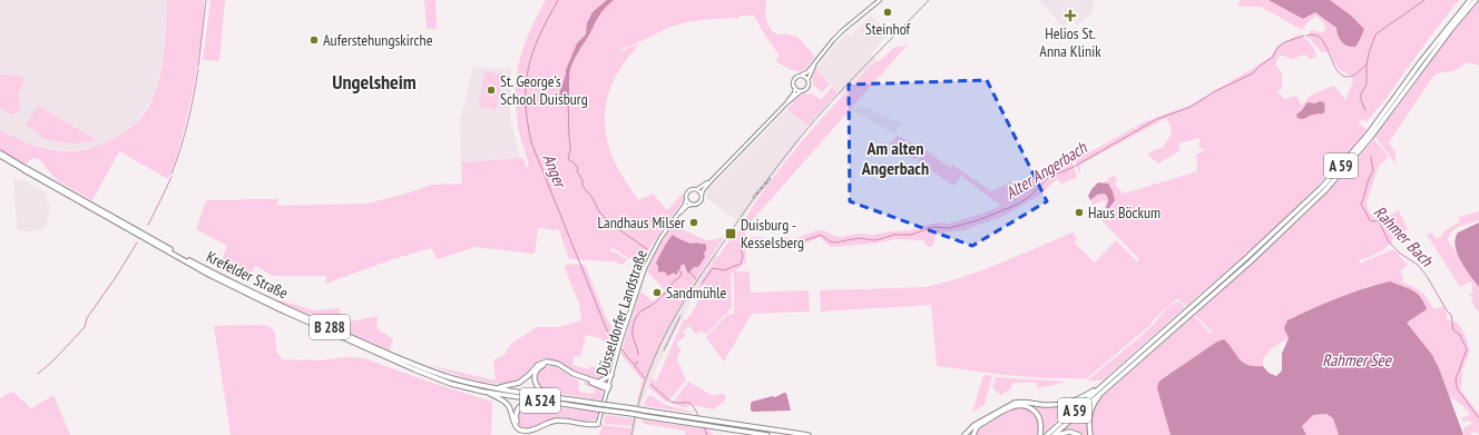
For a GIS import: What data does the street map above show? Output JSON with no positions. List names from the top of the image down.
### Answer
{
  "streets": {
    "highway": [
      "A 59",
      "Krefelder Straße",
      "B 288",
      "A 524"
    ],
    "main road": ["Düsseldorfer Landstraße"]
  },
  "crossings": [
    ["Krefelder Straße", "A 524"]
  ],
  "districts": ["Ungelsheim", "Am alten Angerbach"],
  "water": [
    "Anger",
    "Alter Angerbach",
    "Rahmer Bach",
    "Rahmer See"
  ],
  "places": {
    "other": [
      "Steinhof",
      "Auferstehungskirche",
      "St. George’s School Duisburg",
      "Haus Böckum",
      "Landhaus Milser",
      "Sandmühle"
    ],
    "health": ["Helios St. Anna Klinik"],
    "transit": ["Duisburg - Kesselsberg"]
  }
}
